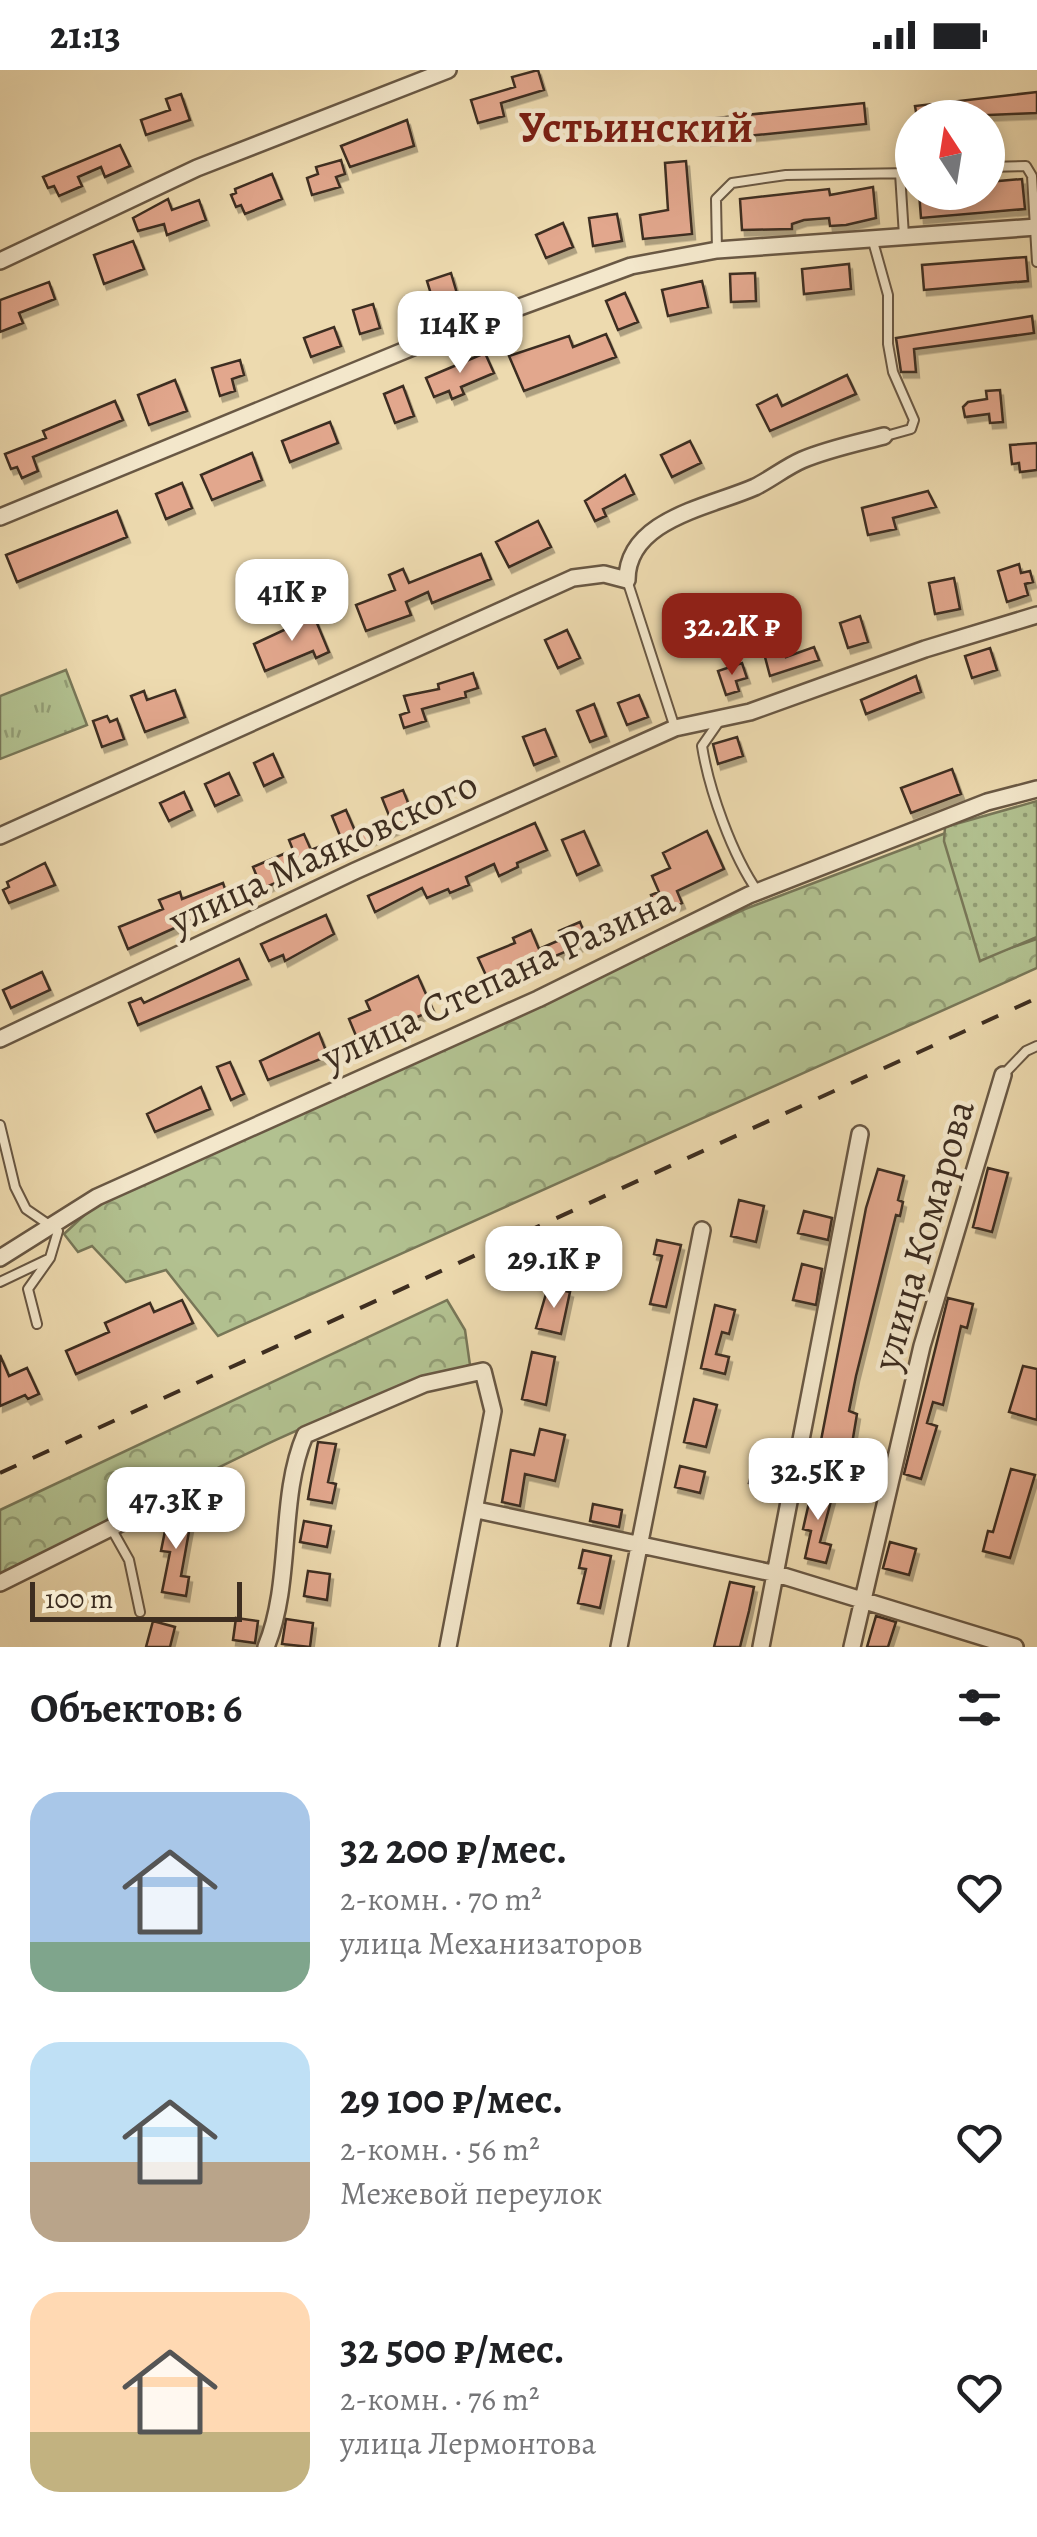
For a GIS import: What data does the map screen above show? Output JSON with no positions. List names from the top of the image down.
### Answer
{
  "streets": {
    "street": ["улица Маяковского", "улица Степана Разина", "улица Комарова"]
  },
  "districts": ["Устьинский"],
  "scale_bar": "100 m",
  "north": "top",
  "page": {
    "status": "21:13",
    "price": [
      "114K ₽",
      "41K ₽",
      "32.2K ₽",
      "29.1K ₽",
      "32.5K ₽",
      "47.3K ₽"
    ],
    "scale": "100 m",
    "heading": "Объектов: 6",
    "list": [
      {
        "name": "32 200 ₽/мес.",
        "note": "2-комн. · 70 m² · улица Механизаторов"
      },
      {
        "name": "29 100 ₽/мес.",
        "note": "2-комн. · 56 m² · Межевой переулок"
      },
      {
        "name": "32 500 ₽/мес.",
        "note": "2-комн. · 76 m² · улица Лермонтова"
      }
    ]
  }
}
